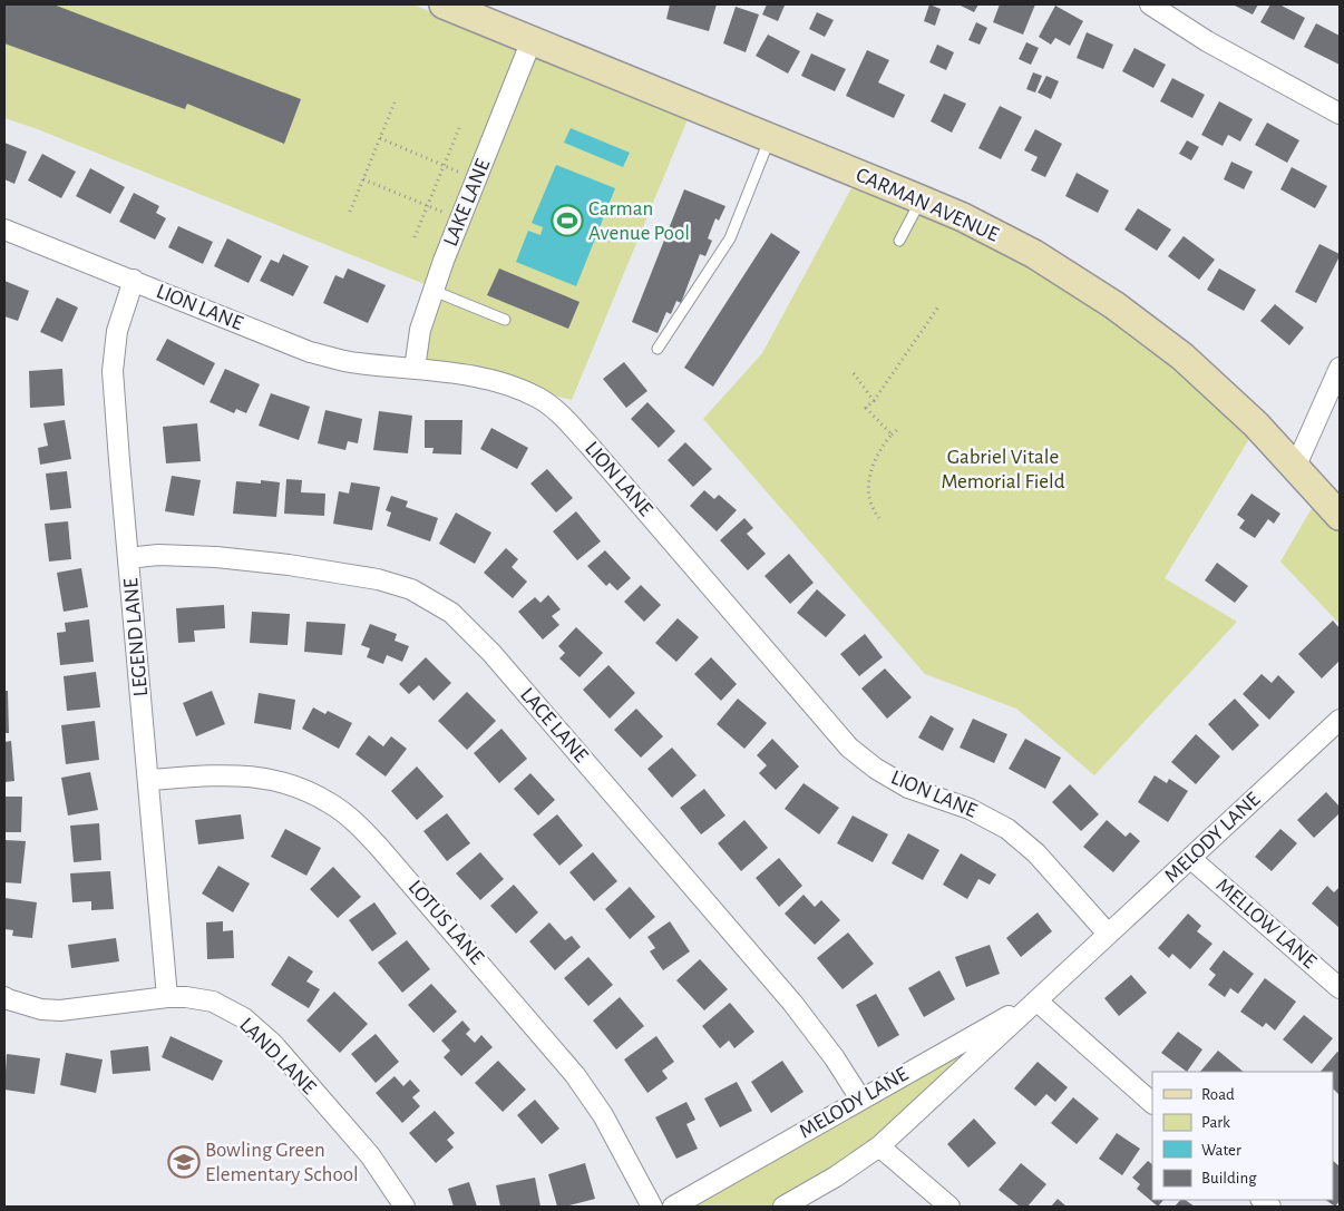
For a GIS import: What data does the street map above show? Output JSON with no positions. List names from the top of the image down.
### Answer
{
  "streets": {
    "main road": ["CARMAN AVENUE"],
    "street": [
      "LAKE LANE",
      "LION LANE",
      "LEGEND LANE",
      "LACE LANE",
      "MELODY LANE",
      "LOTUS LANE",
      "MELLOW LANE",
      "LAND LANE"
    ]
  },
  "crossings": [
    ["LAKE LANE", "CARMAN AVENUE"],
    ["LAKE LANE", "LION LANE"],
    ["LION LANE", "LEGEND LANE"],
    ["LION LANE", "MELODY LANE"],
    ["LEGEND LANE", "LACE LANE"],
    ["LEGEND LANE", "LOTUS LANE"],
    ["LEGEND LANE", "LAND LANE"],
    ["LACE LANE", "MELODY LANE"],
    ["MELODY LANE", "MELLOW LANE"]
  ],
  "parks": ["Gabriel Vitale Memorial Field"],
  "places": {
    "sports": ["Carman Avenue Pool"],
    "school or university": ["Bowling Green Elementary School"]
  },
  "legend": [
    "Road",
    "Park",
    "Water",
    "Building"
  ]
}
